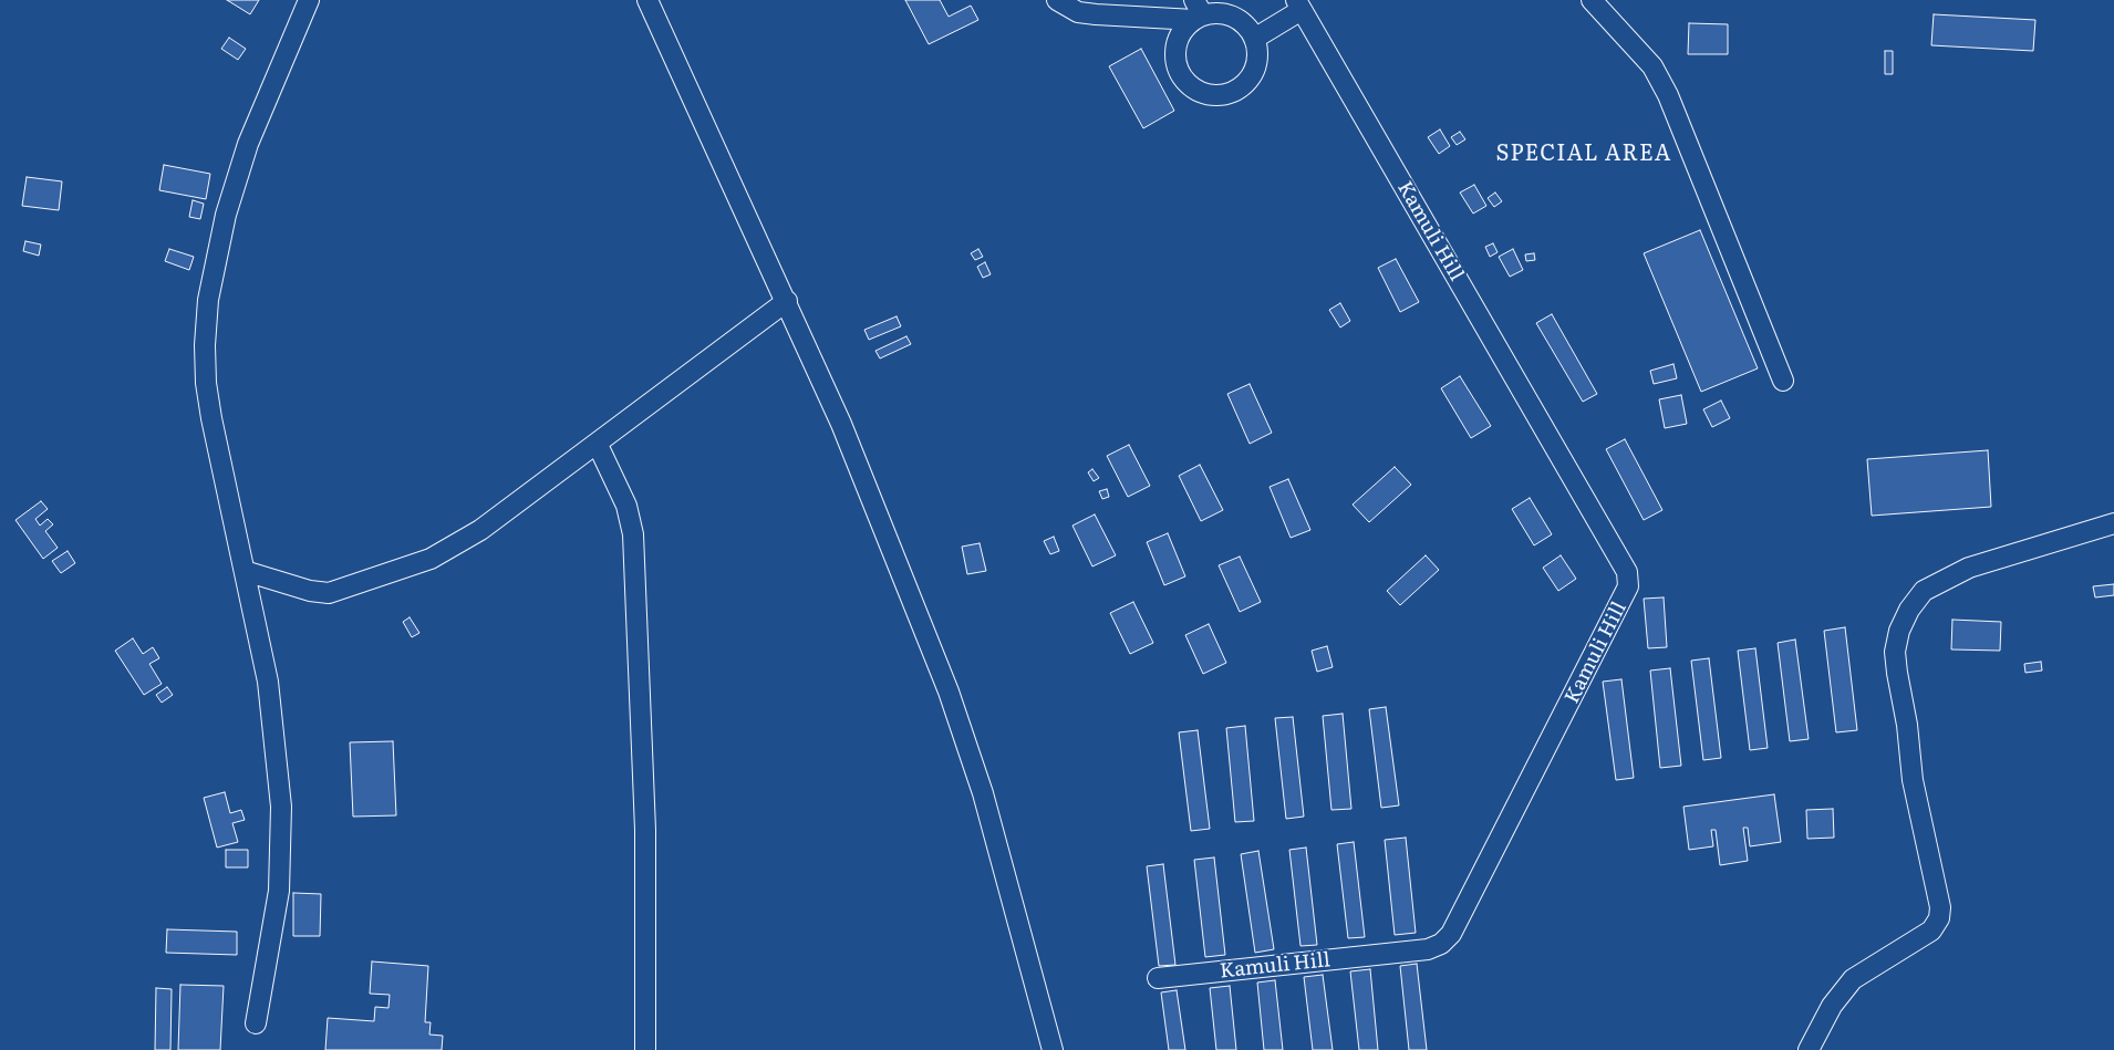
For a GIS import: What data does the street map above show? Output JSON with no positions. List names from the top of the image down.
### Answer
{
  "streets": {
    "street": ["Kamuli Hill"]
  },
  "districts": ["SPECIAL AREA"]
}
